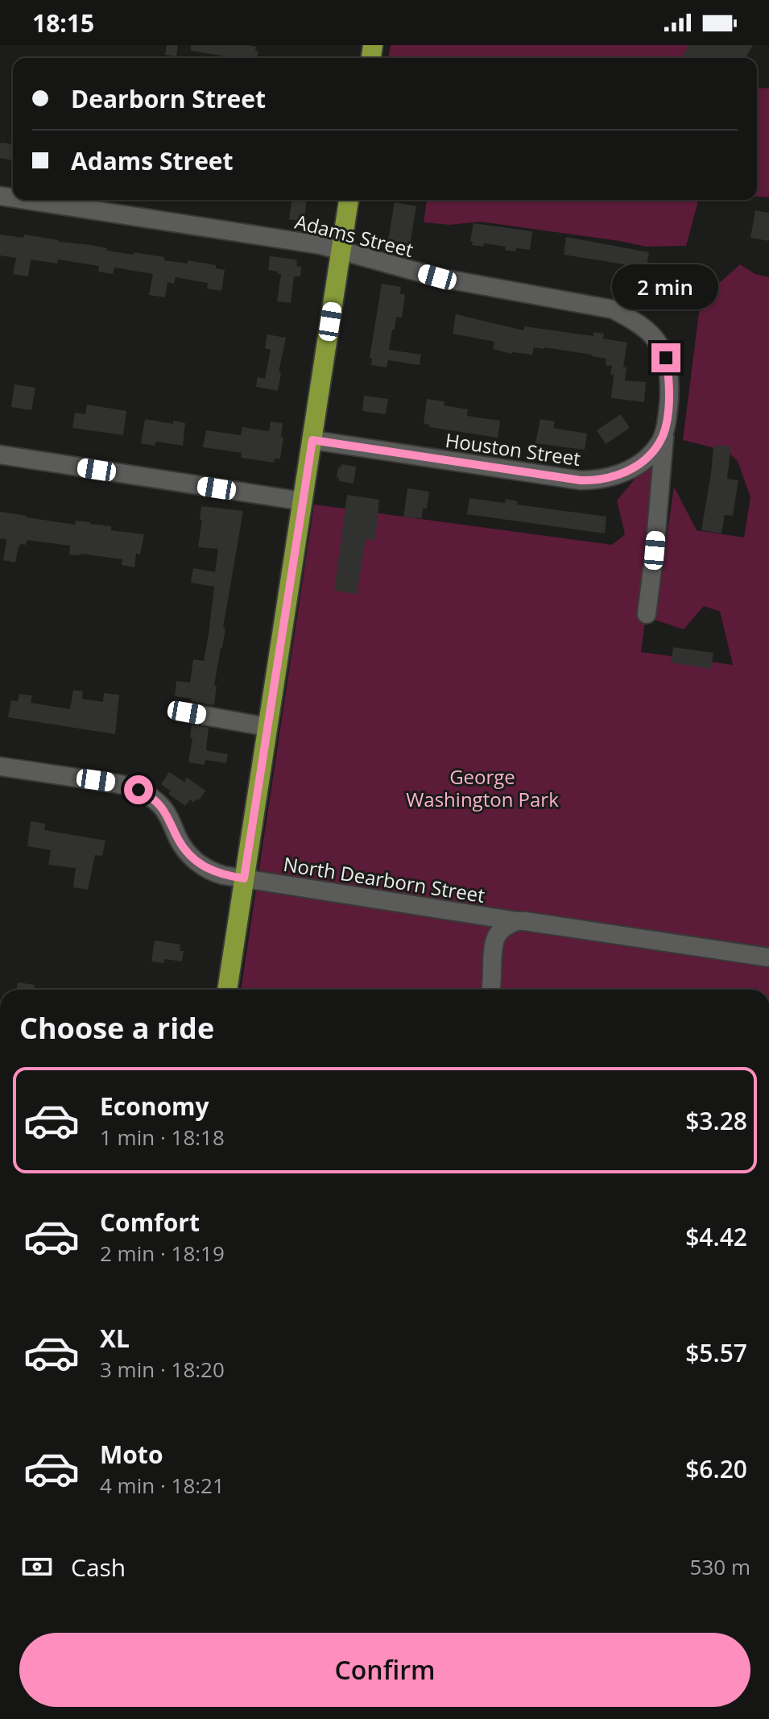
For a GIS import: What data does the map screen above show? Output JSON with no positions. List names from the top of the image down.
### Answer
{
  "streets": {
    "street": ["Adams Street", "Houston Street", "North Dearborn Street"]
  },
  "crossings": [
    ["Adams Street", "Houston Street"]
  ],
  "parks": ["George Washington Park"],
  "page": {
    "status": "18:15",
    "banner": ["Dearborn Street", "Adams Street"],
    "bubble": "2 min",
    "heading": "Choose a ride",
    "list": [
      {
        "name": "Economy",
        "note": "1 min · 18:18",
        "value": "$3.28"
      },
      {
        "name": "Comfort",
        "note": "2 min · 18:19",
        "value": "$4.42"
      },
      {
        "name": "XL",
        "note": "3 min · 18:20",
        "value": "$5.57"
      },
      {
        "name": "Moto",
        "note": "4 min · 18:21",
        "value": "$6.20"
      }
    ],
    "pay": ["Cash", "530 m"],
    "buttons": "Confirm"
  }
}
